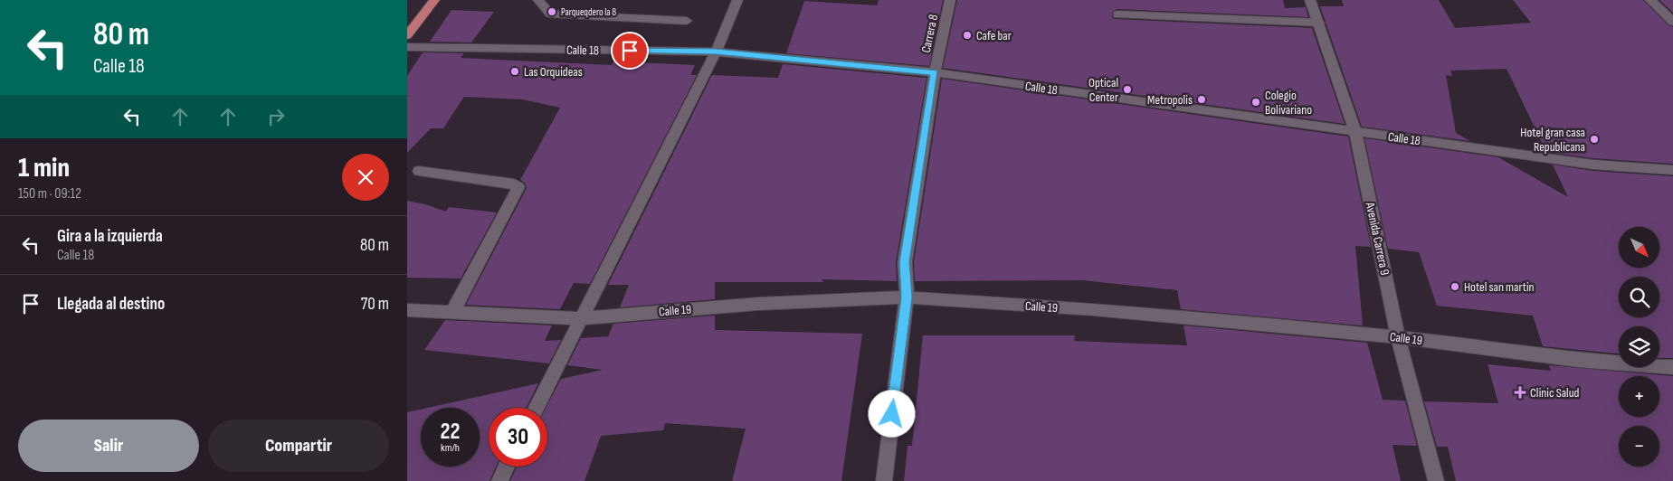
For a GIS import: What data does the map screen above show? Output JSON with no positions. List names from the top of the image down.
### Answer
{
  "streets": {
    "street": [
      "Carrera 8",
      "Calle 18",
      "Avenida Carrera 9",
      "Calle 19"
    ]
  },
  "crossings": [
    ["Carrera 8", "Calle 18"],
    ["Carrera 8", "Calle 19"],
    ["Calle 18", "Avenida Carrera 9"],
    ["Avenida Carrera 9", "Calle 19"]
  ],
  "places": {
    "other": [
      "Parqueqdero la 8",
      "Cafe bar",
      "Las Orquideas",
      "Optical Center",
      "Metropolis",
      "Colegio Bolivariano",
      "Hotel gran casa Republicana",
      "Hotel san martin"
    ],
    "health": ["Clinic Salud"]
  },
  "north": "bottom right",
  "page": {
    "turn": ["80 m", "Calle 18"],
    "heading": ["1 min", "150 m · 09:12"],
    "list": [
      {
        "name": "Gira a la izquierda",
        "note": "Calle 18",
        "value": "80 m"
      },
      {
        "name": "Llegada al destino",
        "value": "70 m"
      }
    ],
    "map_buttons": ["+", "−"],
    "speed": "22 km/h",
    "limit": "30",
    "buttons": ["Salir", "Compartir"]
  }
}
